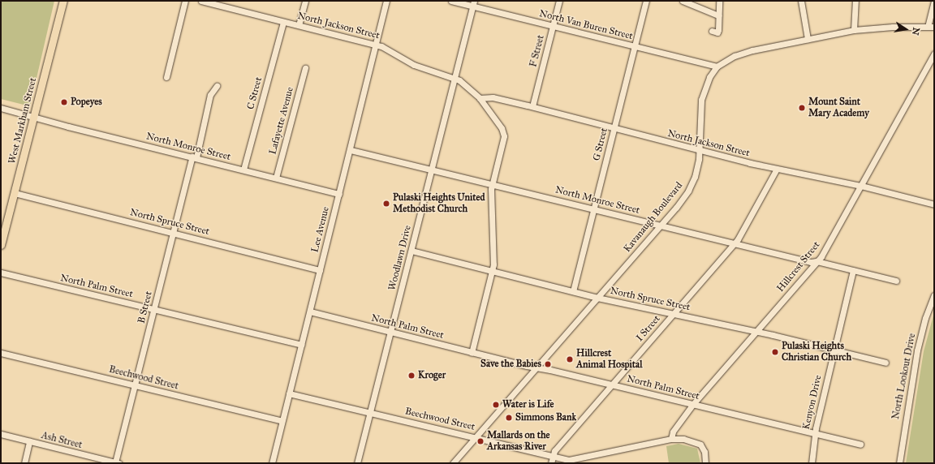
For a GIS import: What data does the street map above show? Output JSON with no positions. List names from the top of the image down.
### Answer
{
  "streets": {
    "main road": ["West Markham Street"],
    "street": [
      "North Van Buren Street",
      "North Jackson Street",
      "F Street",
      "C Street",
      "Lafayette Avenue",
      "G Street",
      "North Monroe Street",
      "Kavanaugh Boulevard",
      "North Spruce Street",
      "Lee Avenue",
      "Woodlawn Drive",
      "Hillcrest Street",
      "North Palm Street",
      "B Street",
      "I Street",
      "North Lookout Drive",
      "Beechwood Street",
      "Kenyon Drive",
      "Ash Street"
    ]
  },
  "crossings": [
    ["North Van Buren Street", "F Street"],
    ["North Van Buren Street", "G Street"],
    ["North Van Buren Street", "Kavanaugh Boulevard"],
    ["North Van Buren Street", "Woodlawn Drive"],
    ["North Jackson Street", "F Street"],
    ["North Jackson Street", "C Street"],
    ["North Jackson Street", "G Street"],
    ["North Jackson Street", "North Monroe Street"],
    ["North Jackson Street", "Kavanaugh Boulevard"],
    ["North Jackson Street", "North Spruce Street"],
    ["North Jackson Street", "Lee Avenue"],
    ["North Jackson Street", "Woodlawn Drive"],
    ["North Jackson Street", "Hillcrest Street"],
    ["North Jackson Street", "North Palm Street"],
    ["North Jackson Street", "I Street"],
    ["C Street", "North Monroe Street"],
    ["West Markham Street", "North Monroe Street"],
    ["West Markham Street", "North Spruce Street"],
    ["Lafayette Avenue", "North Monroe Street"],
    ["G Street", "North Monroe Street"],
    ["G Street", "North Spruce Street"],
    ["North Monroe Street", "Kavanaugh Boulevard"],
    ["North Monroe Street", "Lee Avenue"],
    ["North Monroe Street", "Woodlawn Drive"],
    ["North Monroe Street", "Hillcrest Street"],
    ["North Monroe Street", "B Street"],
    ["North Monroe Street", "I Street"],
    ["North Monroe Street", "Kenyon Drive"],
    ["Kavanaugh Boulevard", "North Spruce Street"],
    ["Kavanaugh Boulevard", "North Palm Street"],
    ["Kavanaugh Boulevard", "Beechwood Street"],
    ["North Spruce Street", "Lee Avenue"],
    ["North Spruce Street", "Woodlawn Drive"],
    ["North Spruce Street", "Hillcrest Street"],
    ["North Spruce Street", "B Street"],
    ["North Spruce Street", "I Street"],
    ["North Spruce Street", "Kenyon Drive"],
    ["Lee Avenue", "North Palm Street"],
    ["Lee Avenue", "Beechwood Street"],
    ["Woodlawn Drive", "North Palm Street"],
    ["Woodlawn Drive", "Beechwood Street"],
    ["Hillcrest Street", "North Palm Street"],
    ["Hillcrest Street", "Beechwood Street"],
    ["North Palm Street", "B Street"],
    ["North Palm Street", "I Street"],
    ["North Palm Street", "Kenyon Drive"],
    ["B Street", "Beechwood Street"],
    ["B Street", "Ash Street"],
    ["I Street", "Beechwood Street"]
  ],
  "places": [
    "Popeyes",
    "Mount Saint Mary Academy",
    "Pulaski Heights United Methodist Church",
    "Pulaski Heights Christian Church",
    "Hillcrest Animal Hospital",
    "Save the Babies",
    "Kroger",
    "Water is Life",
    "Simmons Bank",
    "Mallards on the Arkansas River"
  ],
  "north": "right"
}
